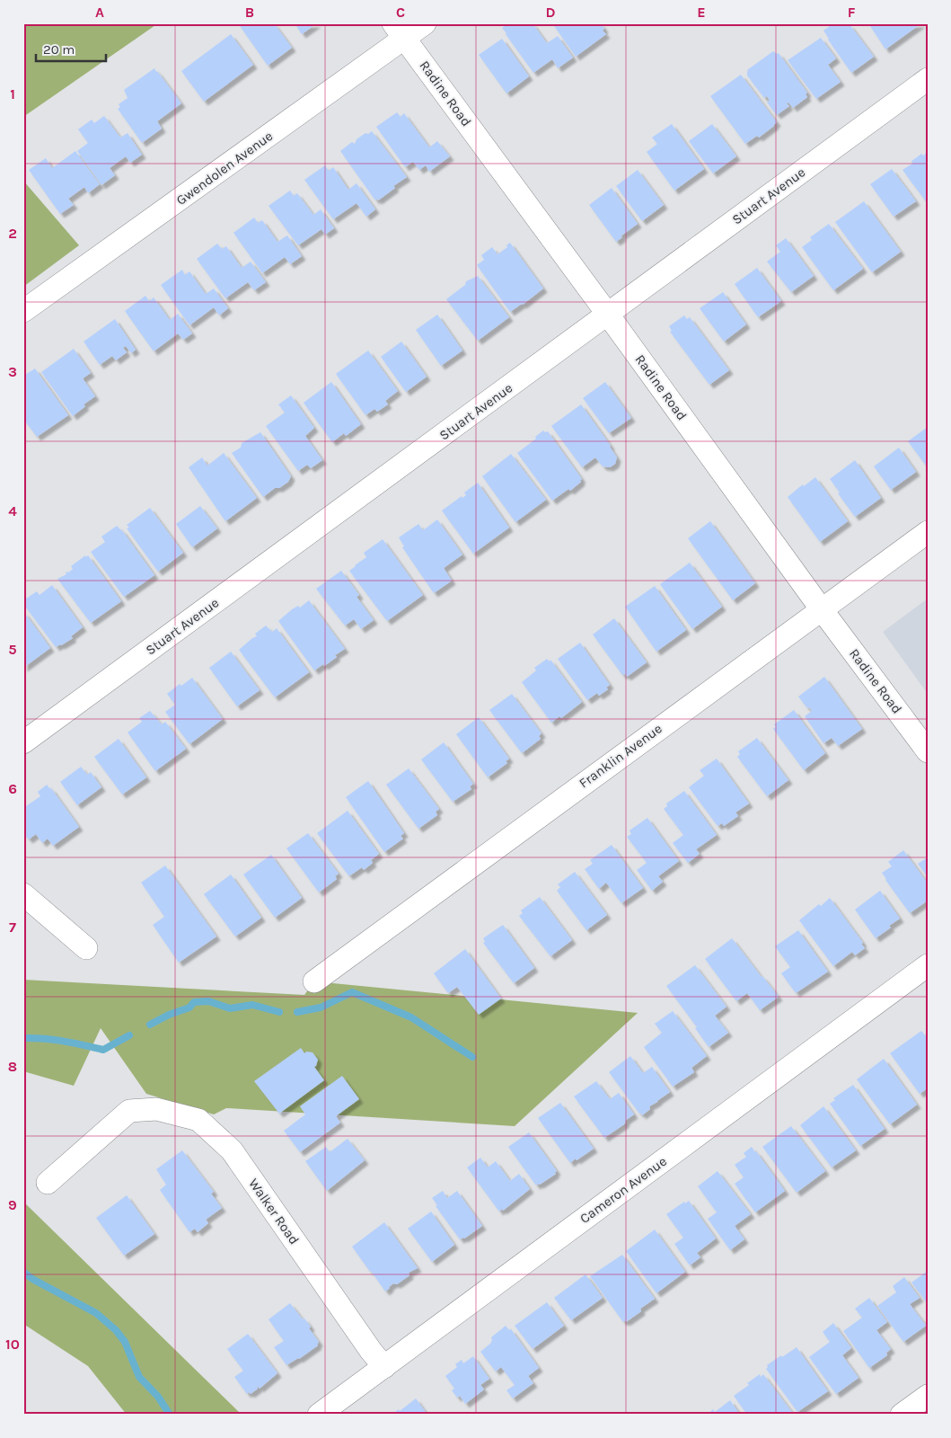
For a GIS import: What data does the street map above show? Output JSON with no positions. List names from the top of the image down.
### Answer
{
  "streets": {
    "street": [
      "Radine Road",
      "Gwendolen Avenue",
      "Stuart Avenue",
      "Franklin Avenue",
      "Cameron Avenue",
      "Walker Road"
    ]
  },
  "crossings": [
    ["Radine Road", "Gwendolen Avenue"],
    ["Radine Road", "Stuart Avenue"],
    ["Radine Road", "Franklin Avenue"],
    ["Cameron Avenue", "Walker Road"]
  ],
  "scale_bar": "20 m",
  "grid": {
    "columns": [
      "A",
      "B",
      "C",
      "D",
      "E",
      "F"
    ],
    "rows": [
      "1",
      "2",
      "3",
      "4",
      "5",
      "6",
      "7",
      "8",
      "9",
      "10"
    ]
  }
}
